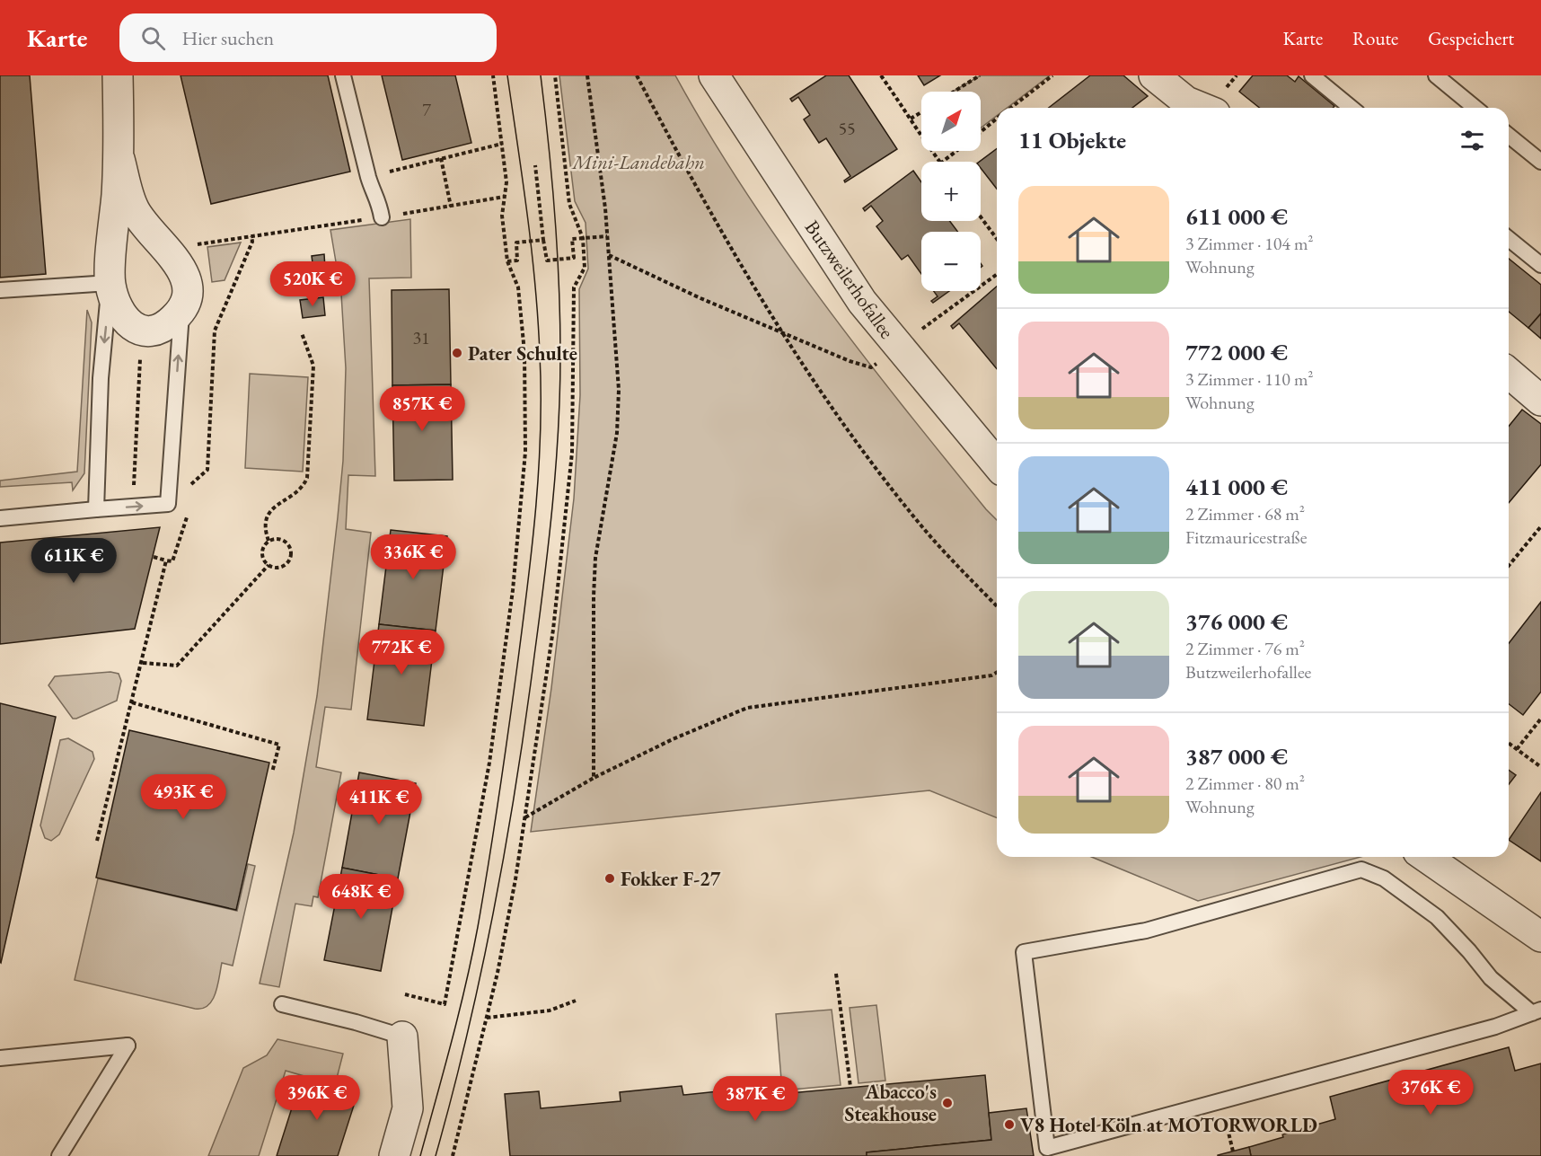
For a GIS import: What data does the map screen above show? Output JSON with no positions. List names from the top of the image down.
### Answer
{
  "streets": {
    "street": ["Butzweilerhofallee"]
  },
  "parks": ["Mini-Landebahn"],
  "places": [
    "Pater Schulte",
    "Fokker F-27",
    "Abacco's Steakhouse",
    "V8 Hotel Köln at MOTORWORLD"
  ],
  "house_numbers": ["7", "55", "31"],
  "north": "top right",
  "page": {
    "header": "Karte",
    "search": "Hier suchen",
    "nav": ["Karte", "Route", "Gespeichert"],
    "map_buttons": ["+", "−"],
    "heading": "11 Objekte",
    "list": [
      {
        "name": "611 000 €",
        "note": "3 Zimmer · 104 m² · Wohnung"
      },
      {
        "name": "772 000 €",
        "note": "3 Zimmer · 110 m² · Wohnung"
      },
      {
        "name": "411 000 €",
        "note": "2 Zimmer · 68 m² · Fitzmauricestraße"
      },
      {
        "name": "376 000 €",
        "note": "2 Zimmer · 76 m² · Butzweilerhofallee"
      },
      {
        "name": "387 000 €",
        "note": "2 Zimmer · 80 m² · Wohnung"
      }
    ],
    "price": [
      "520K €",
      "857K €",
      "336K €",
      "611K €",
      "772K €",
      "493K €",
      "411K €",
      "648K €",
      "376K €",
      "396K €",
      "387K €"
    ]
  }
}
